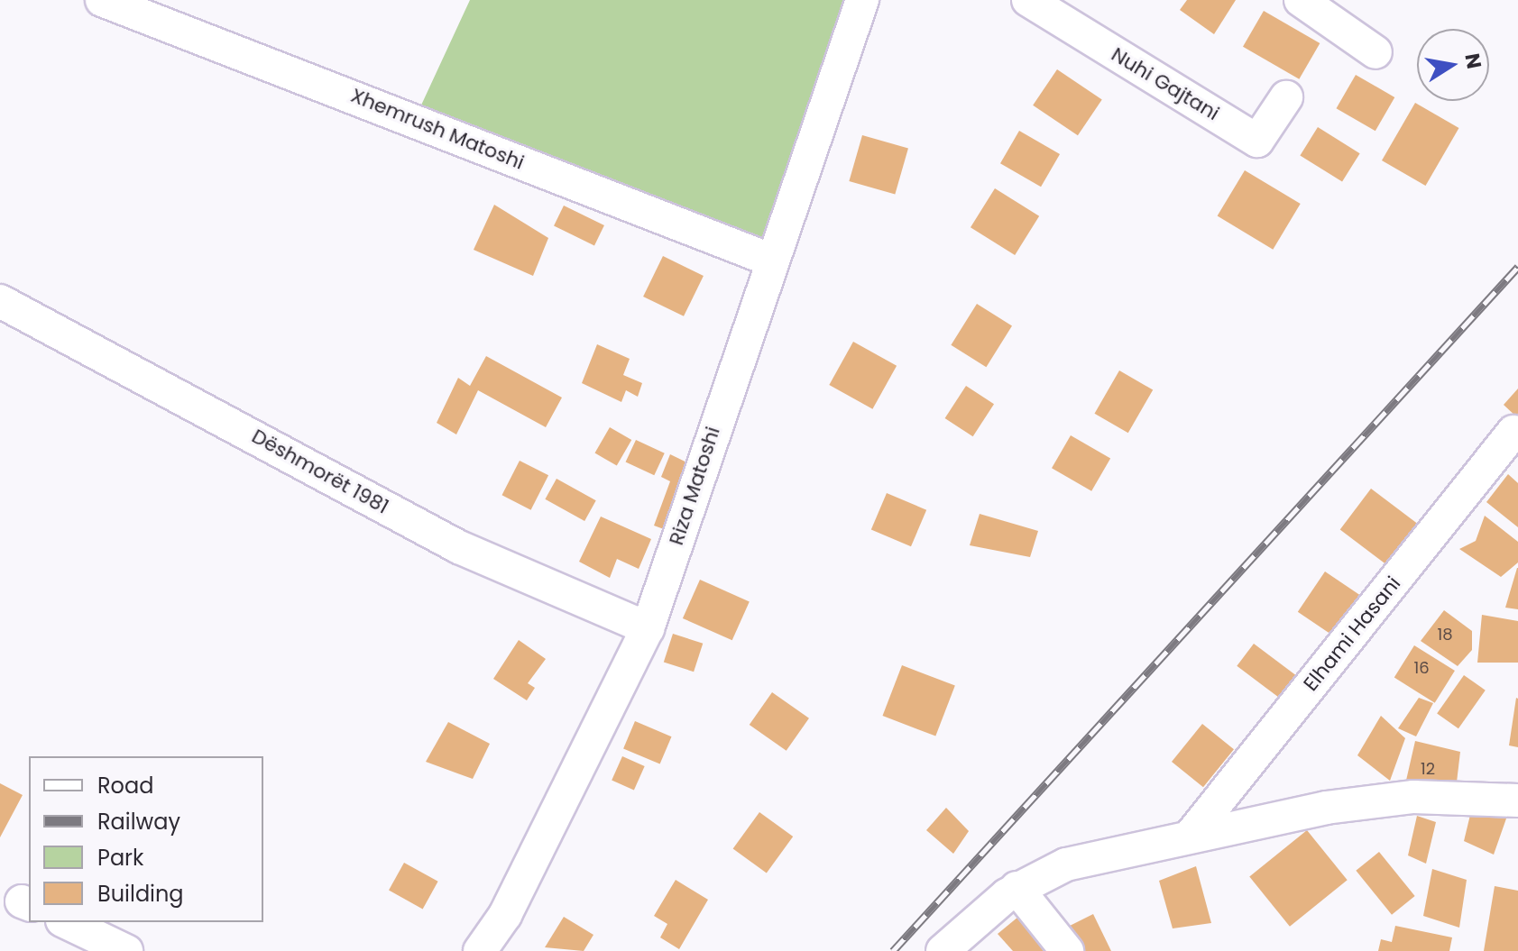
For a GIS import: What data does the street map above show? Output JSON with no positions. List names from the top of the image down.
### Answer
{
  "streets": {
    "street": [
      "Nuhi Gajtani",
      "Xhemrush Matoshi",
      "Dëshmorët 1981",
      "Riza Matoshi",
      "Elhami Hasani"
    ]
  },
  "crossings": [
    ["Xhemrush Matoshi", "Riza Matoshi"],
    ["Dëshmorët 1981", "Riza Matoshi"]
  ],
  "house_numbers": ["18", "16", "12"],
  "legend": [
    "Road",
    "Railway",
    "Park",
    "Building"
  ],
  "north": "right"
}
